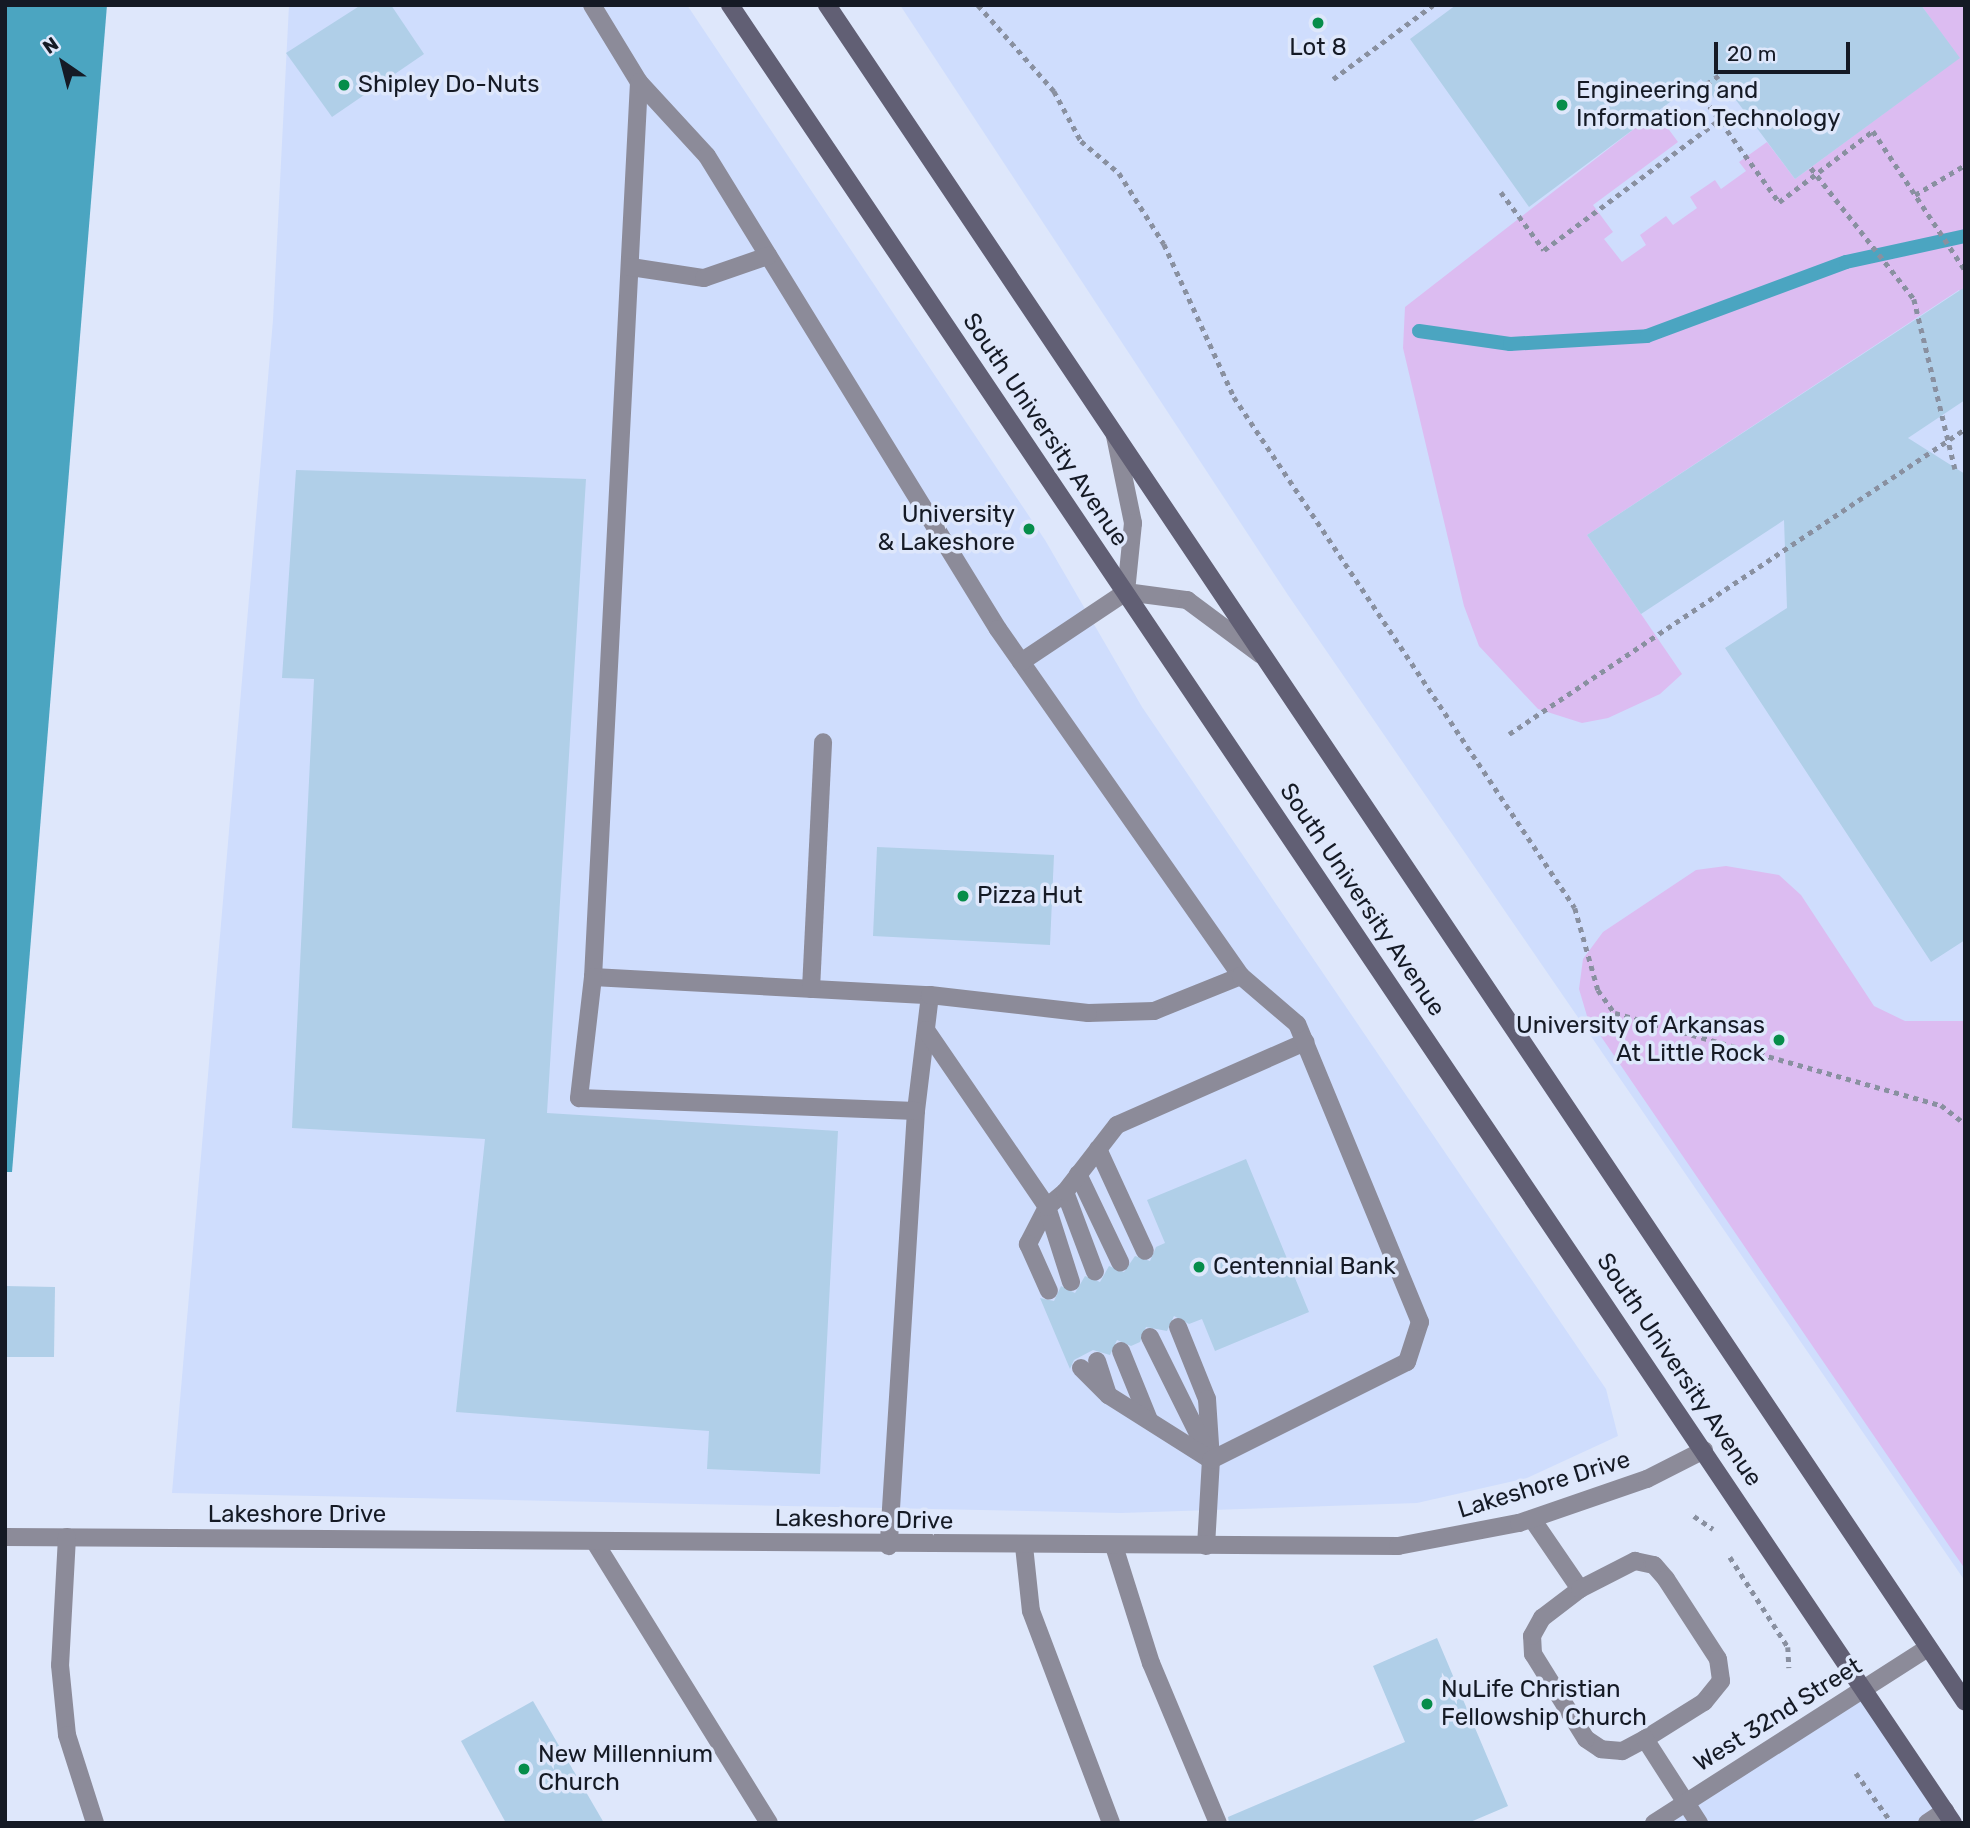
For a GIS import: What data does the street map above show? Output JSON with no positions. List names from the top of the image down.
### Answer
{
  "streets": {
    "main road": ["South University Avenue"],
    "street": ["Lakeshore Drive", "West 32nd Street"]
  },
  "crossings": [
    ["South University Avenue", "Lakeshore Drive"],
    ["South University Avenue", "West 32nd Street"]
  ],
  "places": [
    "Lot 8",
    "Shipley Do-Nuts",
    "Engineering and Information Technology",
    "University & Lakeshore",
    "Pizza Hut",
    "University of Arkansas At Little Rock",
    "Centennial Bank",
    "NuLife Christian Fellowship Church",
    "New Millennium Church"
  ],
  "scale_bar": "20 m",
  "north": "top left"
}
